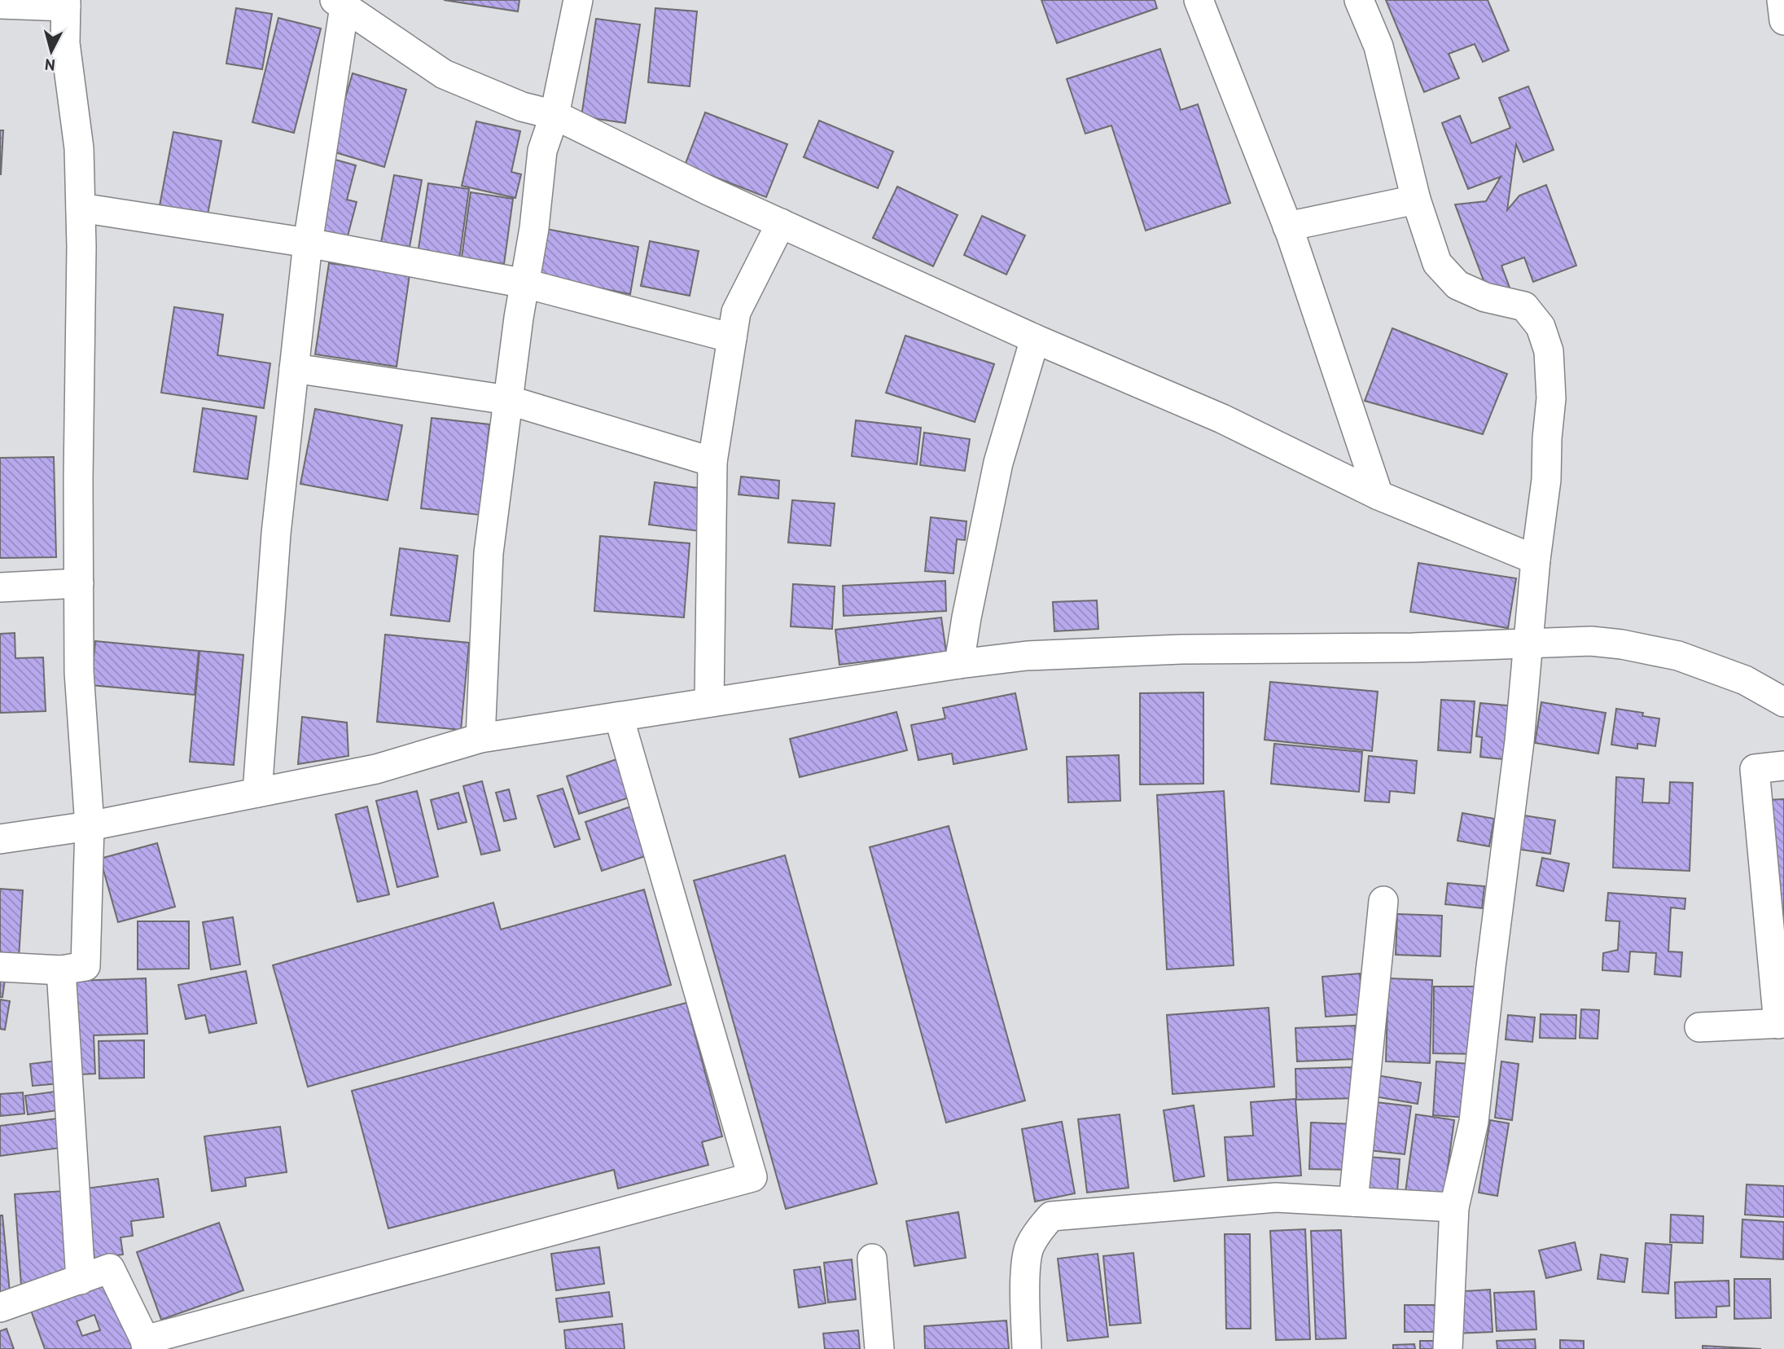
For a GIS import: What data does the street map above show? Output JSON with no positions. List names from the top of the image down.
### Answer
{
  "north": "bottom"
}
